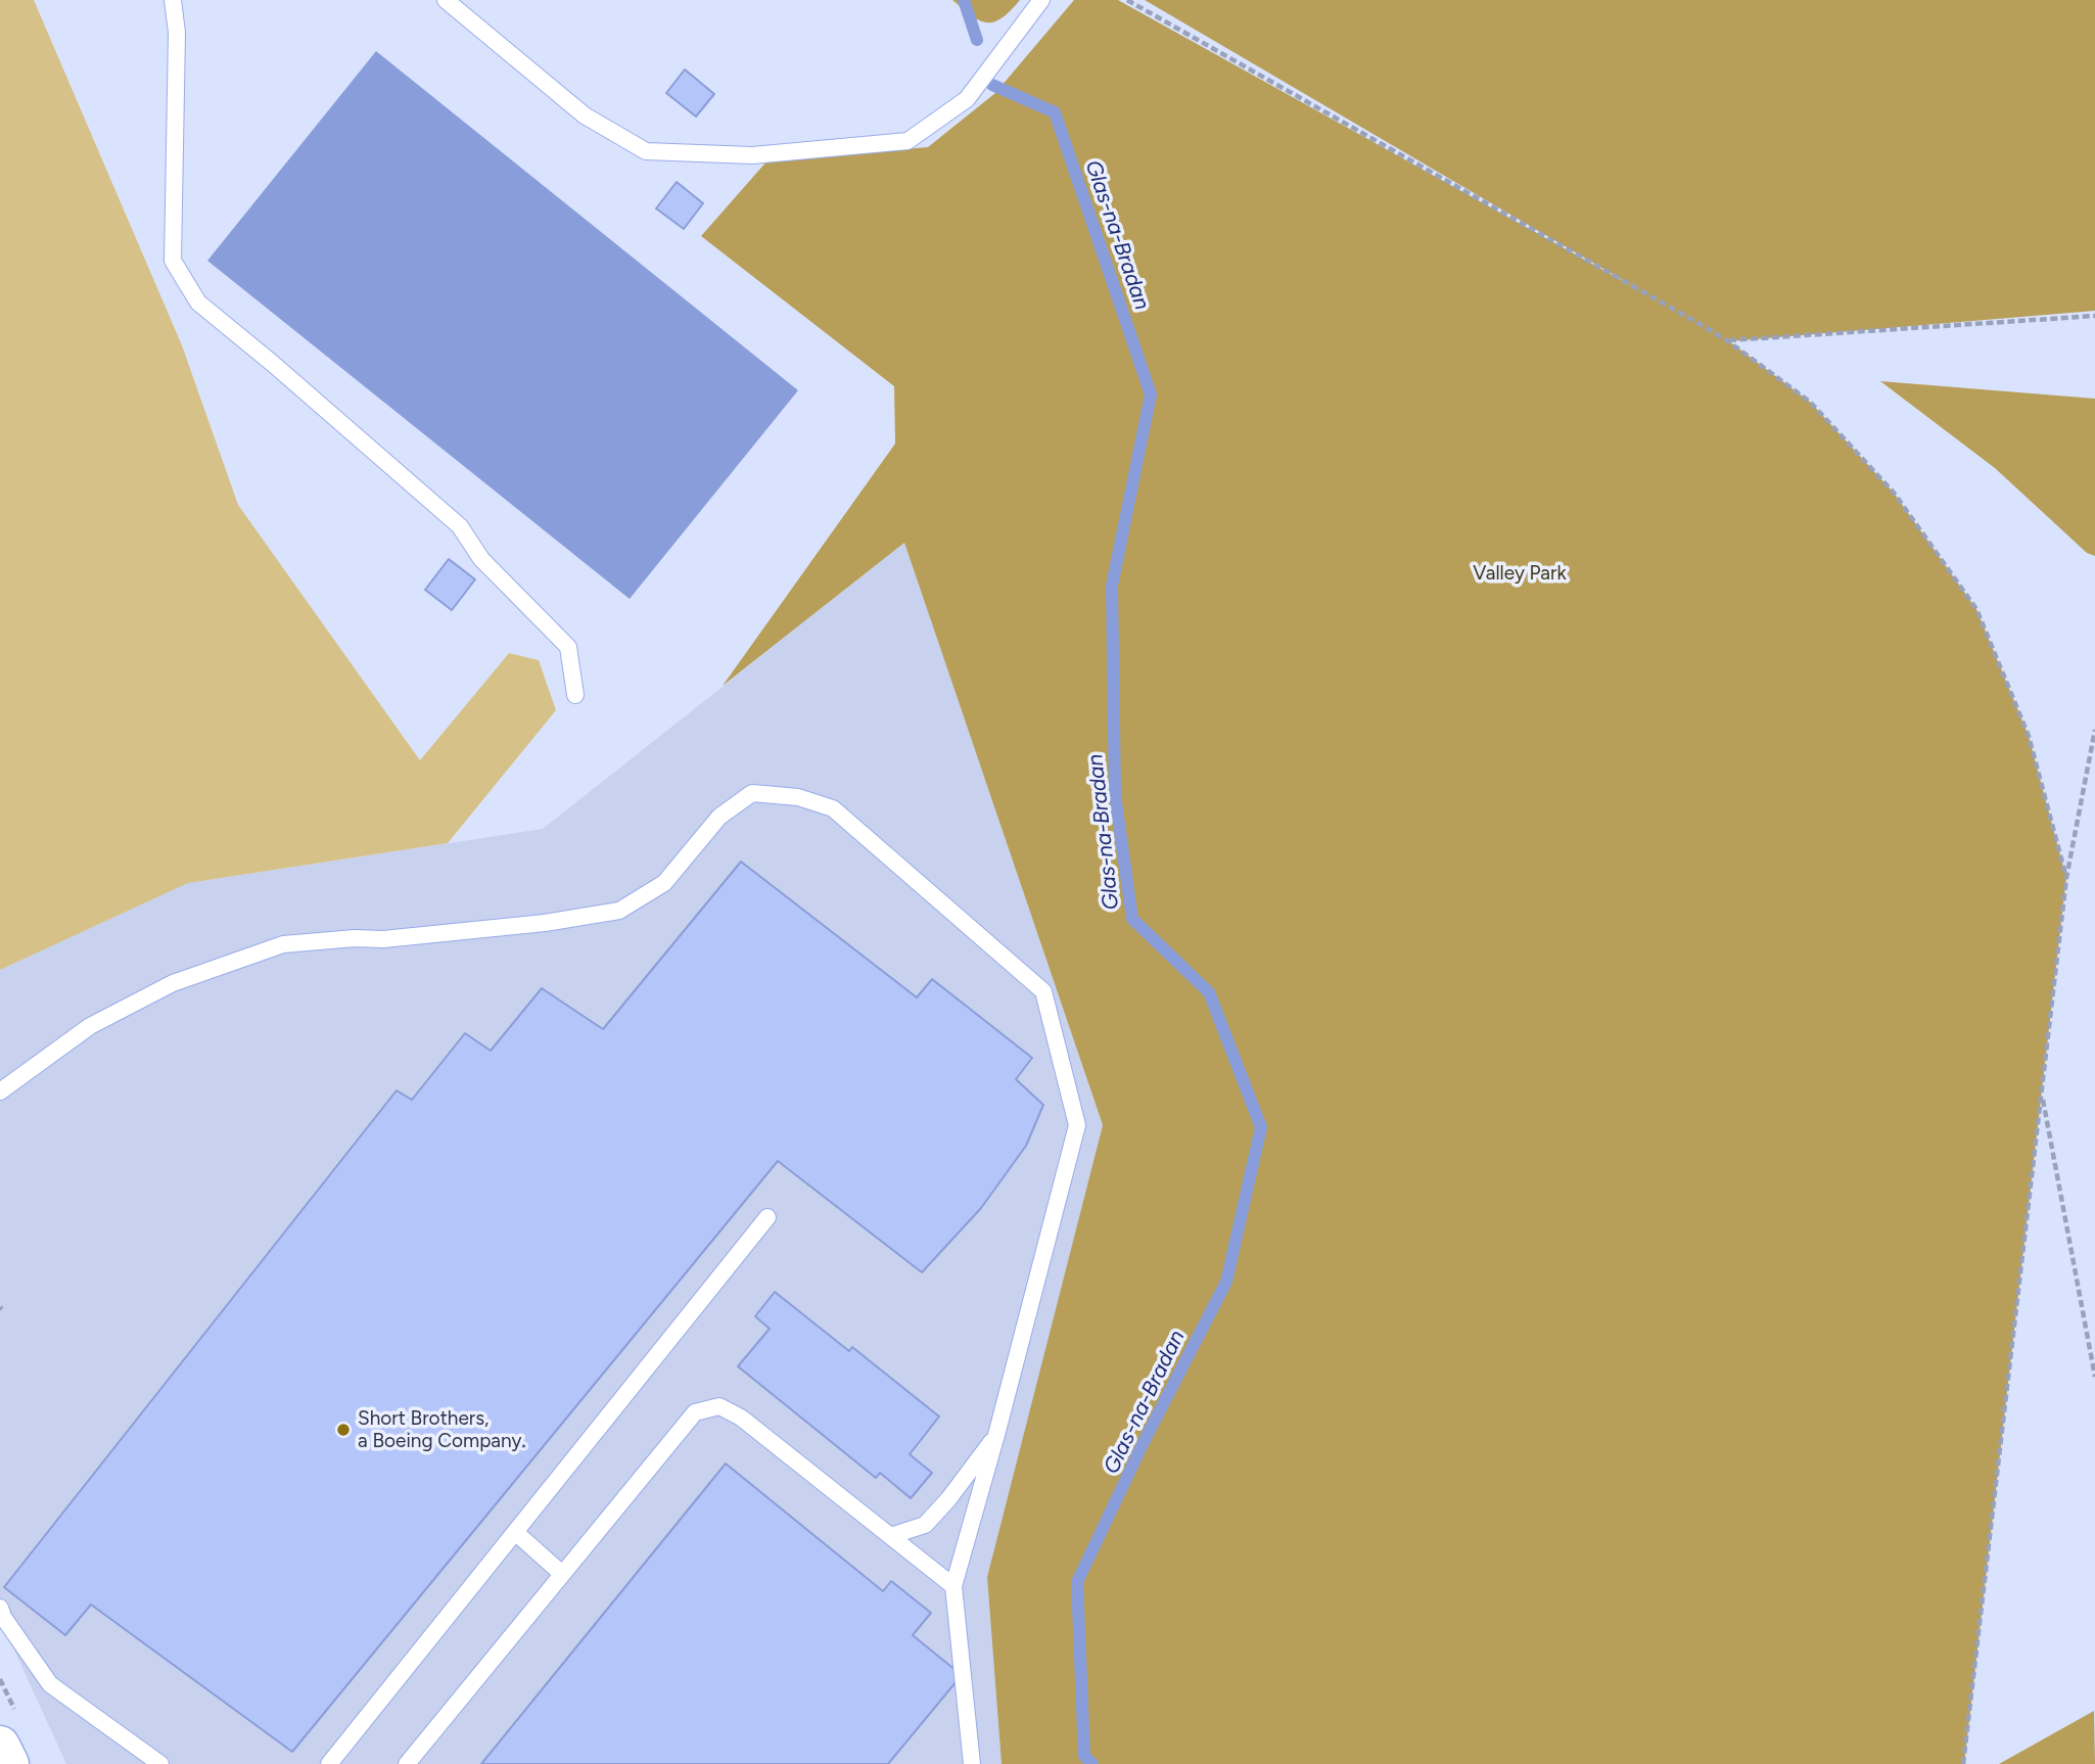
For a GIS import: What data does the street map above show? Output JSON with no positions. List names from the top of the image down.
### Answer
{
  "water": ["Glas-na-Bradan"],
  "parks": ["Valley Park"],
  "places": ["Short Brothers, a Boeing Company."]
}
